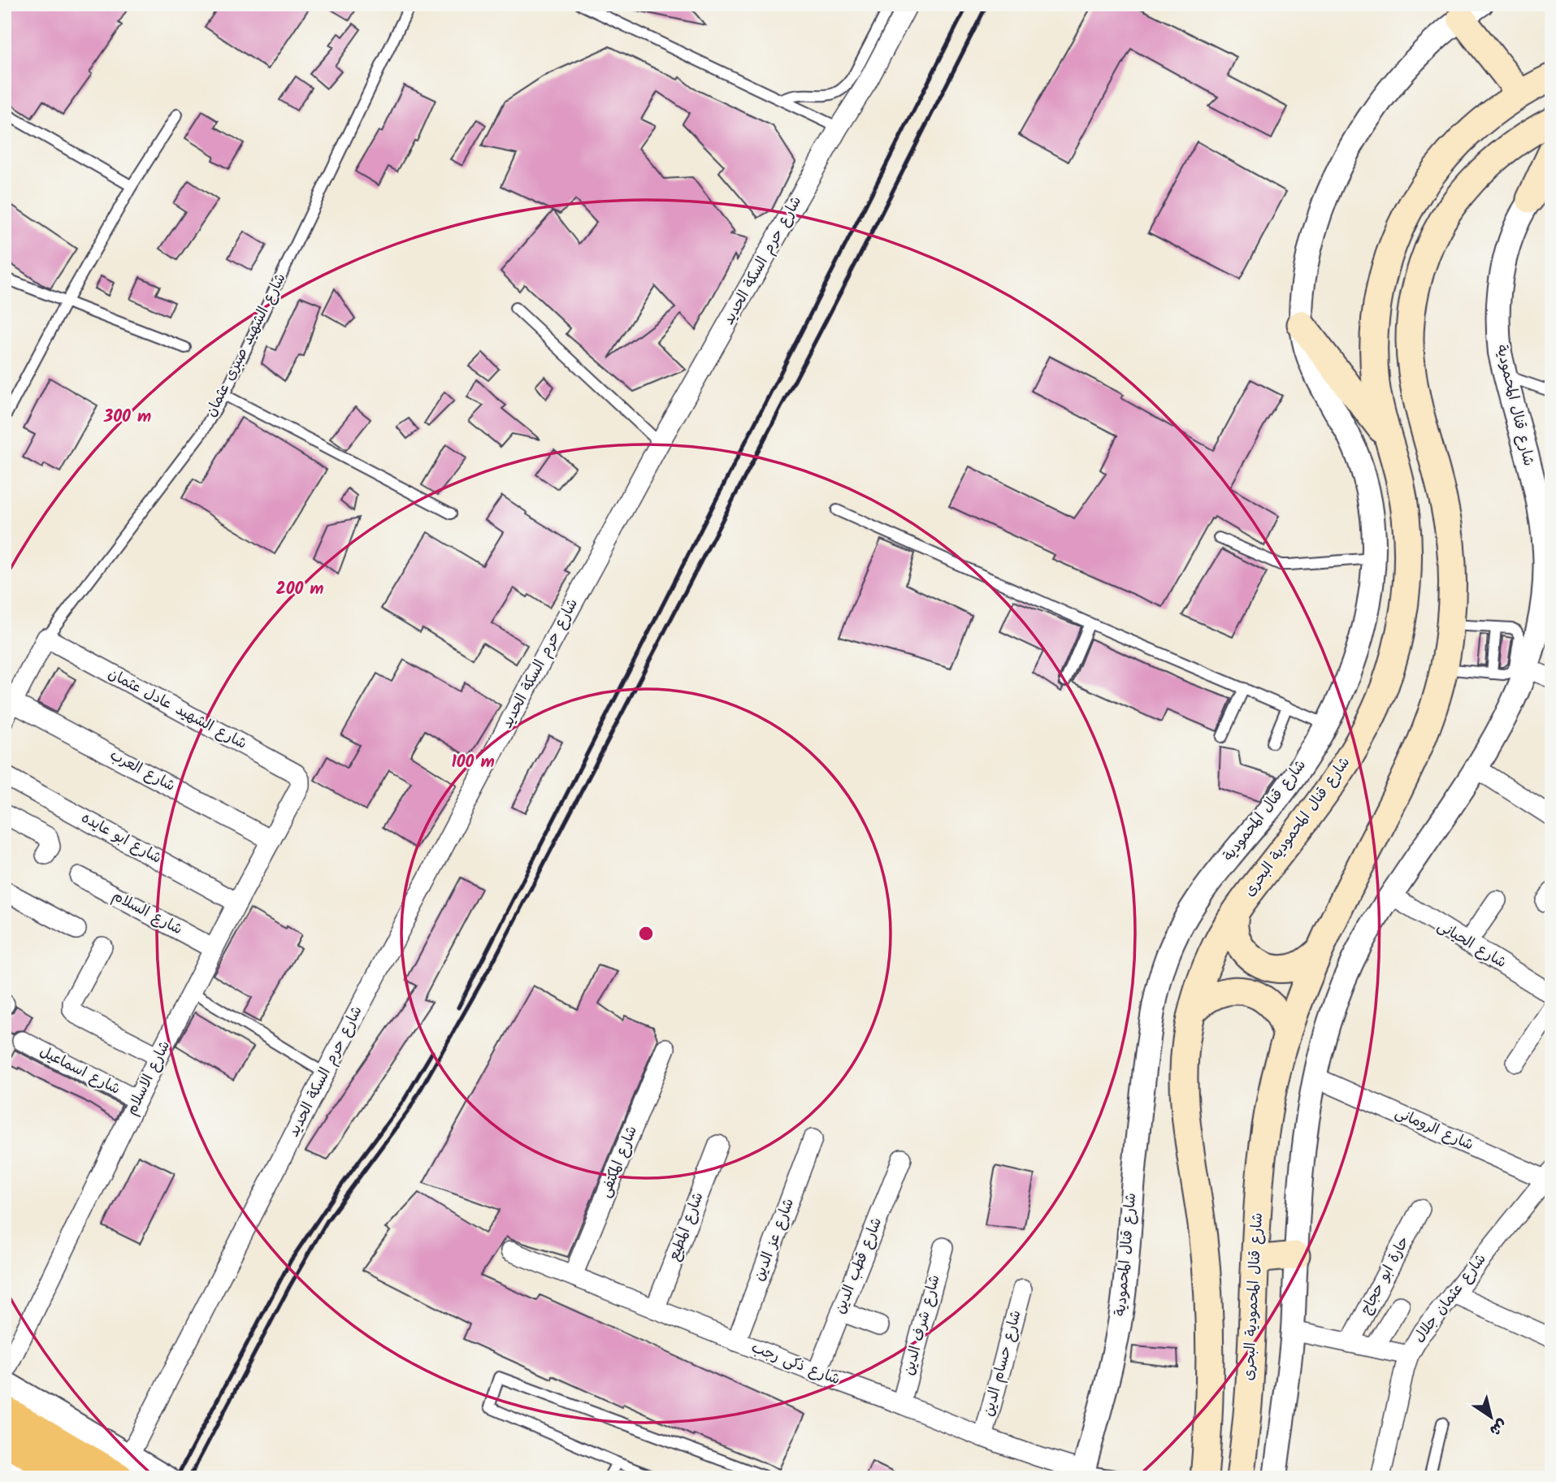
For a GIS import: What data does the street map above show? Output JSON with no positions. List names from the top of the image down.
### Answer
{
  "streets": {
    "main road": ["شارع قنال المحمودية البحرى"],
    "street": [
      "شارع حرم السكة الحديد",
      "شارع الشهيد صبرى عثمان",
      "شارع قنال المحمودية",
      "شارع الشهيد عادل عثمان",
      "شارع العرب",
      "شارع ابو عايده",
      "شارع السلام",
      "شارع الحيانى",
      "شارع اسماعيل",
      "شارع الاسلام",
      "شارع الرومانى",
      "شارع المكتفى",
      "شارع المطيع",
      "شارع عز الدين",
      "شارع قطب الدين",
      "حارة ابو حجاج",
      "شارع عثمان جلال",
      "شارع شرف الدين",
      "شارع حسام الدين",
      "شارع ذكى رجب"
    ]
  },
  "crossings": [
    ["شارع الشهيد صبرى عثمان", "شارع الشهيد عادل عثمان"],
    ["شارع الشهيد صبرى عثمان", "شارع العرب"],
    ["شارع قنال المحمودية", "شارع الحيانى"],
    ["شارع قنال المحمودية", "شارع الرومانى"],
    ["شارع قنال المحمودية", "شارع ذكى رجب"],
    ["شارع الشهيد عادل عثمان", "شارع الاسلام"],
    ["شارع العرب", "شارع الاسلام"],
    ["شارع ابو عايده", "شارع الاسلام"],
    ["شارع السلام", "شارع الاسلام"],
    ["شارع اسماعيل", "شارع الاسلام"],
    ["شارع الرومانى", "شارع عثمان جلال"],
    ["شارع المكتفى", "شارع ذكى رجب"],
    ["شارع المطيع", "شارع ذكى رجب"],
    ["شارع عز الدين", "شارع ذكى رجب"],
    ["شارع قطب الدين", "شارع ذكى رجب"],
    ["شارع شرف الدين", "شارع ذكى رجب"],
    ["شارع حسام الدين", "شارع ذكى رجب"]
  ],
  "north": "bottom right",
  "rings": ["300 m", "200 m", "100 m"]
}
